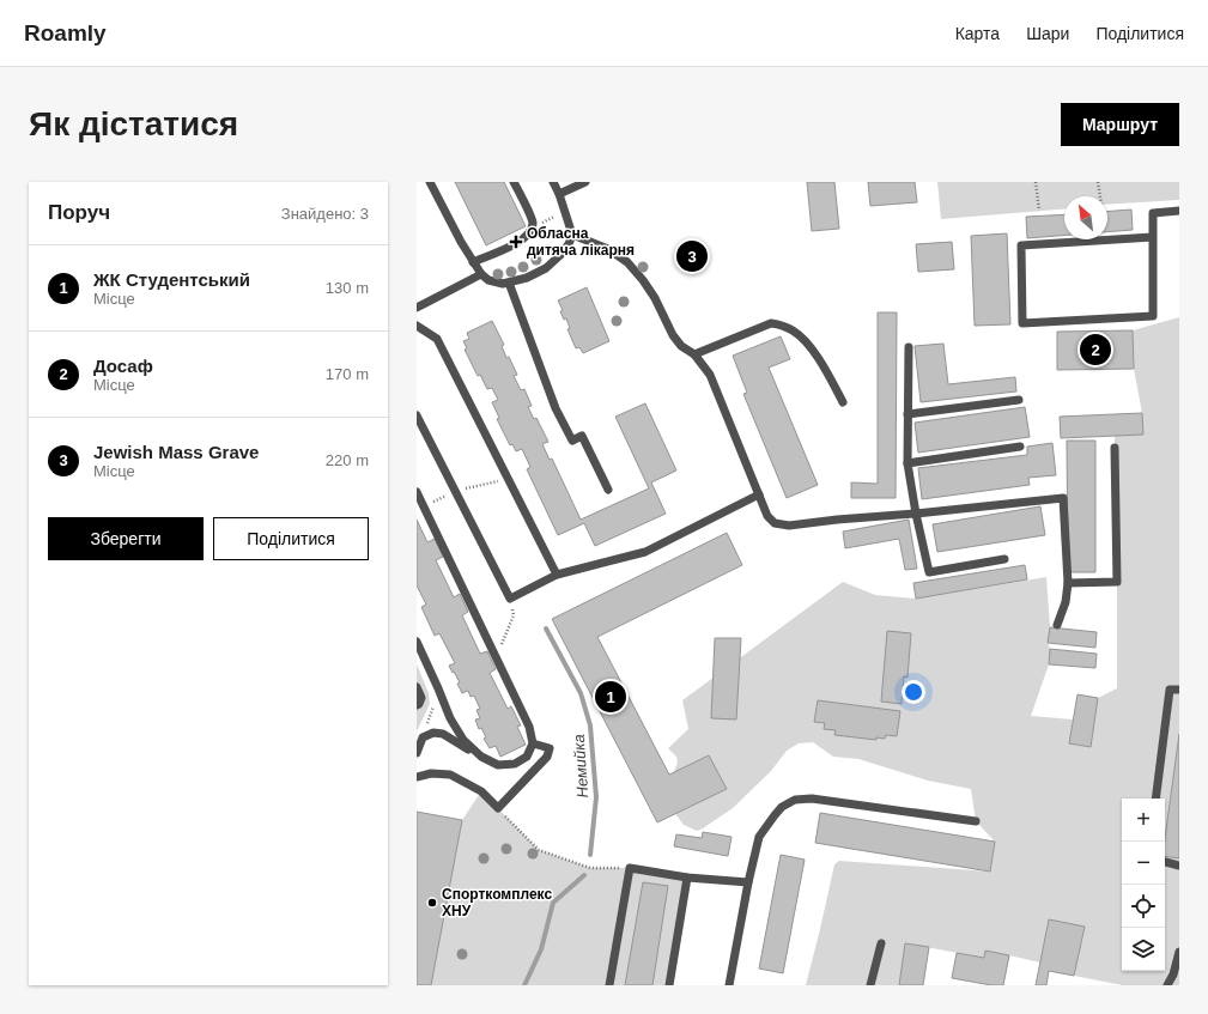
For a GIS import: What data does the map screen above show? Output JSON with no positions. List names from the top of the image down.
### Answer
{
  "water": ["Немийка"],
  "places": {
    "health": ["Обласна дитяча лікарня"],
    "other": ["Спорткомплекс ХНУ"]
  },
  "north": "top left",
  "page": {
    "header": "Roamly",
    "nav": ["Карта", "Шари", "Поділитися"],
    "buttons": [
      "Маршрут",
      ["Зберегти", "Поділитися"]
    ],
    "title": "Як дістатися",
    "heading": ["Поруч", "Знайдено: 3"],
    "pins": ["3", "2", "1"],
    "list": [
      {
        "mark": "1",
        "name": "ЖК Студентський",
        "note": "Місце",
        "value": "130 m"
      },
      {
        "mark": "2",
        "name": "Досаф",
        "note": "Місце",
        "value": "170 m"
      },
      {
        "mark": "3",
        "name": "Jewish Mass Grave",
        "note": "Місце",
        "value": "220 m"
      }
    ],
    "map_buttons": ["+", "−"]
  }
}
